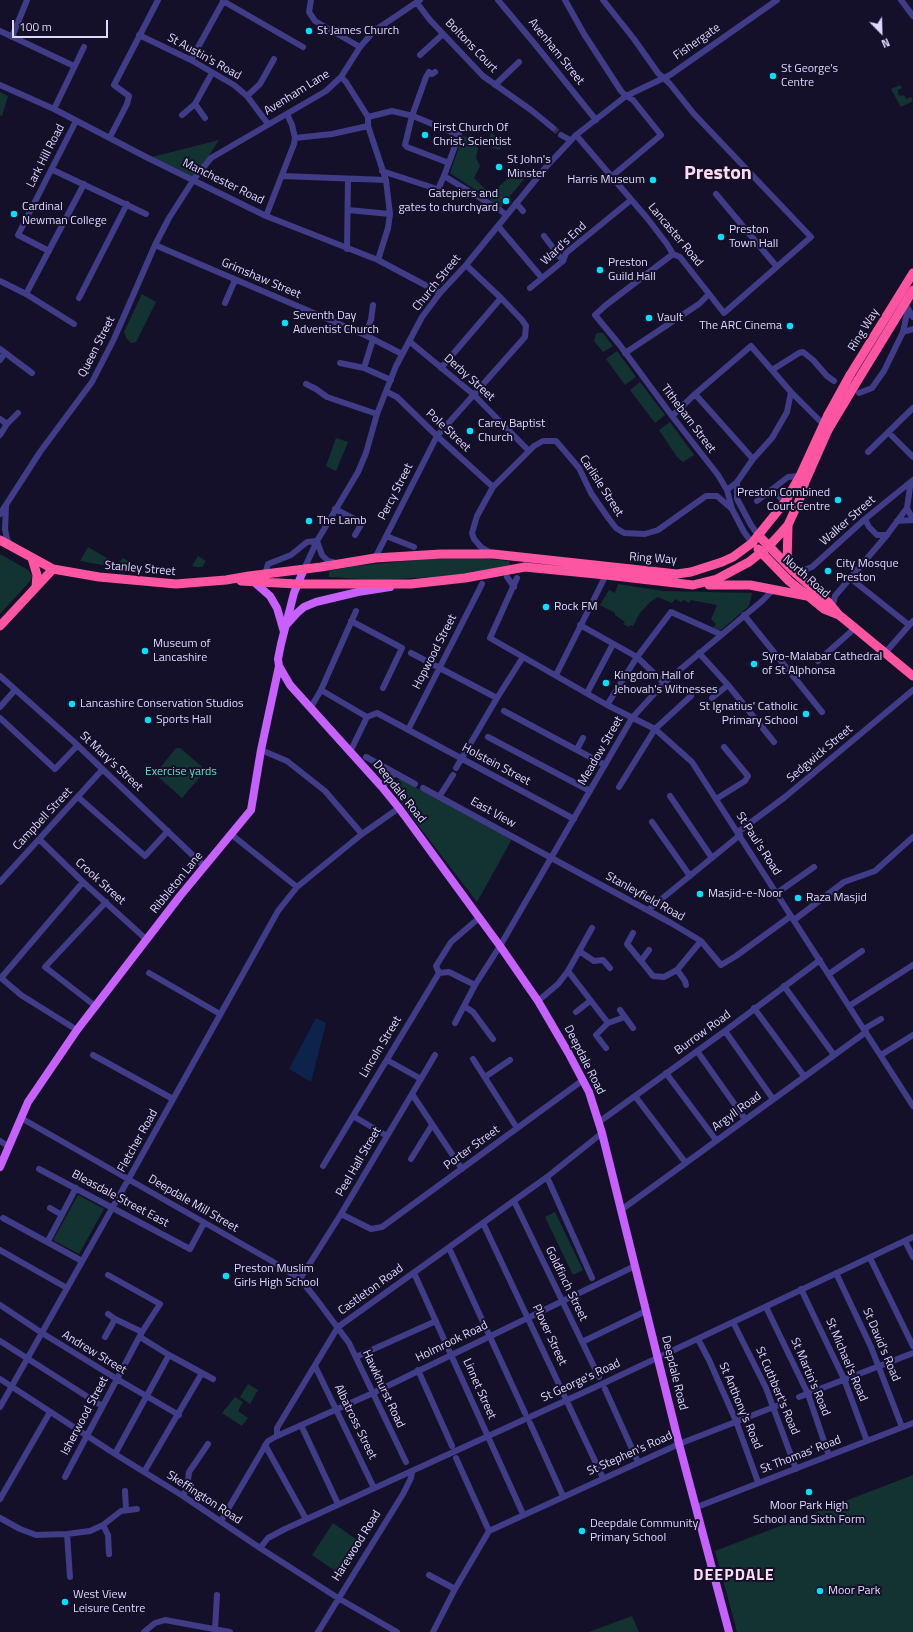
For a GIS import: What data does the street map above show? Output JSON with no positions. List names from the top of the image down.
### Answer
{
  "streets": {
    "highway": ["Ring Way", "Stanley Street", "North Road"],
    "main road": ["Deepdale Road", "Ribbleton Lane"],
    "street": [
      "Fishergate",
      "Boltons Court",
      "Avenham Street",
      "St Austin's Road",
      "Avenham Lane",
      "Lark Hill Road",
      "Manchester Road",
      "Lancaster Road",
      "Ward's End",
      "Grimshaw Street",
      "Church Street",
      "Queen Street",
      "Derby Street",
      "Tithebarn Street",
      "Pole Street",
      "Carlisle Street",
      "Percy Street",
      "Walker Street",
      "Hopwood Street",
      "Meadow Street",
      "Sedgwick Street",
      "St Mary's Street",
      "Holstein Street",
      "East View",
      "Campbell Street",
      "St Paul's Road",
      "Crook Street",
      "Stanleyfield Road",
      "Burrow Road",
      "Lincoln Street",
      "Argyll Road",
      "Fletcher Road",
      "Porter Street",
      "Peel Hall Street",
      "Bleasdale Street East",
      "Deepdale Mill Street",
      "Goldfinch Street",
      "Castleton Road",
      "Plover Street",
      "Holmrook Road",
      "St David's Road",
      "Andrew Street",
      "St Michael's Road",
      "St Martin's Road",
      "St George's Road",
      "Hawkhurst Road",
      "Linnet Street",
      "St Cuthbert's Road",
      "St Anthony's Road",
      "Isherwood Street",
      "Albatross Street",
      "St Stephen's Road",
      "St Thomas' Road",
      "Skeffington Road",
      "Harewood Road"
    ]
  },
  "crossings": [
    ["Fishergate", "Church Street"],
    ["Boltons Court", "Avenham Lane"],
    ["Avenham Street", "Church Street"],
    ["St Austin's Road", "Avenham Lane"],
    ["Avenham Lane", "Manchester Road"],
    ["Avenham Lane", "Queen Street"],
    ["Lark Hill Road", "Manchester Road"],
    ["Manchester Road", "Church Street"],
    ["Manchester Road", "Queen Street"],
    ["Lancaster Road", "Ward's End"],
    ["Lancaster Road", "Church Street"],
    ["Lancaster Road", "Tithebarn Street"],
    ["Grimshaw Street", "Church Street"],
    ["Grimshaw Street", "Queen Street"],
    ["Church Street", "Ring Way"],
    ["Church Street", "Derby Street"],
    ["Church Street", "Pole Street"],
    ["Church Street", "Stanley Street"],
    ["Church Street", "Ribbleton Lane"],
    ["Ring Way", "Tithebarn Street"],
    ["Ring Way", "Carlisle Street"],
    ["Ring Way", "Percy Street"],
    ["Ring Way", "Walker Street"],
    ["Ring Way", "Stanley Street"],
    ["Ring Way", "North Road"],
    ["Ring Way", "Ribbleton Lane"],
    ["Derby Street", "Carlisle Street"],
    ["Derby Street", "Percy Street"],
    ["Tithebarn Street", "Carlisle Street"],
    ["Tithebarn Street", "North Road"],
    ["Pole Street", "Carlisle Street"],
    ["Pole Street", "Percy Street"],
    ["Walker Street", "North Road"],
    ["Stanley Street", "Ribbleton Lane"],
    ["Hopwood Street", "Holstein Street"],
    ["Meadow Street", "Holstein Street"],
    ["Meadow Street", "Deepdale Road"],
    ["Meadow Street", "East View"],
    ["Meadow Street", "St Paul's Road"],
    ["Meadow Street", "Stanleyfield Road"],
    ["Sedgwick Street", "St Paul's Road"],
    ["Sedgwick Street", "Stanleyfield Road"],
    ["St Mary's Street", "Campbell Street"],
    ["St Mary's Street", "Ribbleton Lane"],
    ["Deepdale Road", "Ribbleton Lane"],
    ["Deepdale Road", "Burrow Road"],
    ["Deepdale Road", "Lincoln Street"],
    ["Deepdale Road", "Argyll Road"],
    ["Deepdale Road", "Fletcher Road"],
    ["Deepdale Road", "Porter Street"],
    ["Deepdale Road", "Castleton Road"],
    ["Deepdale Road", "Holmrook Road"],
    ["Deepdale Road", "St George's Road"],
    ["Deepdale Road", "St Stephen's Road"],
    ["Deepdale Road", "St Thomas' Road"],
    ["East View", "Stanleyfield Road"],
    ["Campbell Street", "Crook Street"],
    ["St Paul's Road", "Stanleyfield Road"],
    ["St Paul's Road", "Burrow Road"],
    ["St Paul's Road", "Argyll Road"],
    ["Crook Street", "Ribbleton Lane"],
    ["Ribbleton Lane", "Deepdale Mill Street"],
    ["Fletcher Road", "Bleasdale Street East"],
    ["Fletcher Road", "Deepdale Mill Street"],
    ["Fletcher Road", "Andrew Street"],
    ["Fletcher Road", "Skeffington Road"],
    ["Porter Street", "Peel Hall Street"],
    ["Peel Hall Street", "Deepdale Mill Street"],
    ["Bleasdale Street East", "Deepdale Mill Street"],
    ["Deepdale Mill Street", "Castleton Road"],
    ["Deepdale Mill Street", "Hawkhurst Road"],
    ["Goldfinch Street", "Castleton Road"],
    ["Goldfinch Street", "Holmrook Road"],
    ["Castleton Road", "Plover Street"],
    ["Castleton Road", "Holmrook Road"],
    ["Castleton Road", "Hawkhurst Road"],
    ["Castleton Road", "Linnet Street"],
    ["Castleton Road", "Albatross Street"],
    ["Plover Street", "Holmrook Road"],
    ["Plover Street", "St George's Road"],
    ["Plover Street", "St Stephen's Road"],
    ["Holmrook Road", "Hawkhurst Road"],
    ["Holmrook Road", "Linnet Street"],
    ["Holmrook Road", "Albatross Street"],
    ["St David's Road", "St George's Road"],
    ["St David's Road", "St Thomas' Road"],
    ["Andrew Street", "Isherwood Street"],
    ["St Michael's Road", "St George's Road"],
    ["St Michael's Road", "St Thomas' Road"],
    ["St Martin's Road", "St George's Road"],
    ["St Martin's Road", "St Thomas' Road"],
    ["St George's Road", "Linnet Street"],
    ["St George's Road", "St Cuthbert's Road"],
    ["St George's Road", "St Anthony's Road"],
    ["St George's Road", "Albatross Street"],
    ["St George's Road", "Skeffington Road"],
    ["St George's Road", "Harewood Road"],
    ["Linnet Street", "St Stephen's Road"],
    ["St Cuthbert's Road", "St Stephen's Road"],
    ["St Cuthbert's Road", "St Thomas' Road"],
    ["St Anthony's Road", "St Stephen's Road"],
    ["St Anthony's Road", "St Thomas' Road"],
    ["Isherwood Street", "Skeffington Road"],
    ["Skeffington Road", "Harewood Road"]
  ],
  "districts": ["Preston", "DEEPDALE"],
  "parks": ["Exercise yards"],
  "places": [
    "St James Church",
    "St George's Centre",
    "First Church Of Christ, Scientist",
    "St John's Minster",
    "Harris Museum",
    "Gatepiers and gates to churchyard",
    "Cardinal Newman College",
    "Preston Town Hall",
    "Preston Guild Hall",
    "Vault",
    "Seventh Day Adventist Church",
    "The ARC Cinema",
    "Carey Baptist Church",
    "Preston Combined Court Centre",
    "The Lamb",
    "City Mosque Preston",
    "Rock FM",
    "Museum of Lancashire",
    "Syro-Malabar Cathedral of St Alphonsa",
    "Kingdom Hall of Jehovah's Witnesses",
    "Lancashire Conservation Studios",
    "St Ignatius' Catholic Primary School",
    "Sports Hall",
    "Masjid-e-Noor",
    "Raza Masjid",
    "Preston Muslim Girls High School",
    "Moor Park High School and Sixth Form",
    "Deepdale Community Primary School",
    "Moor Park",
    "West View Leisure Centre"
  ],
  "scale_bar": "100 m",
  "north": "bottom right"
}
